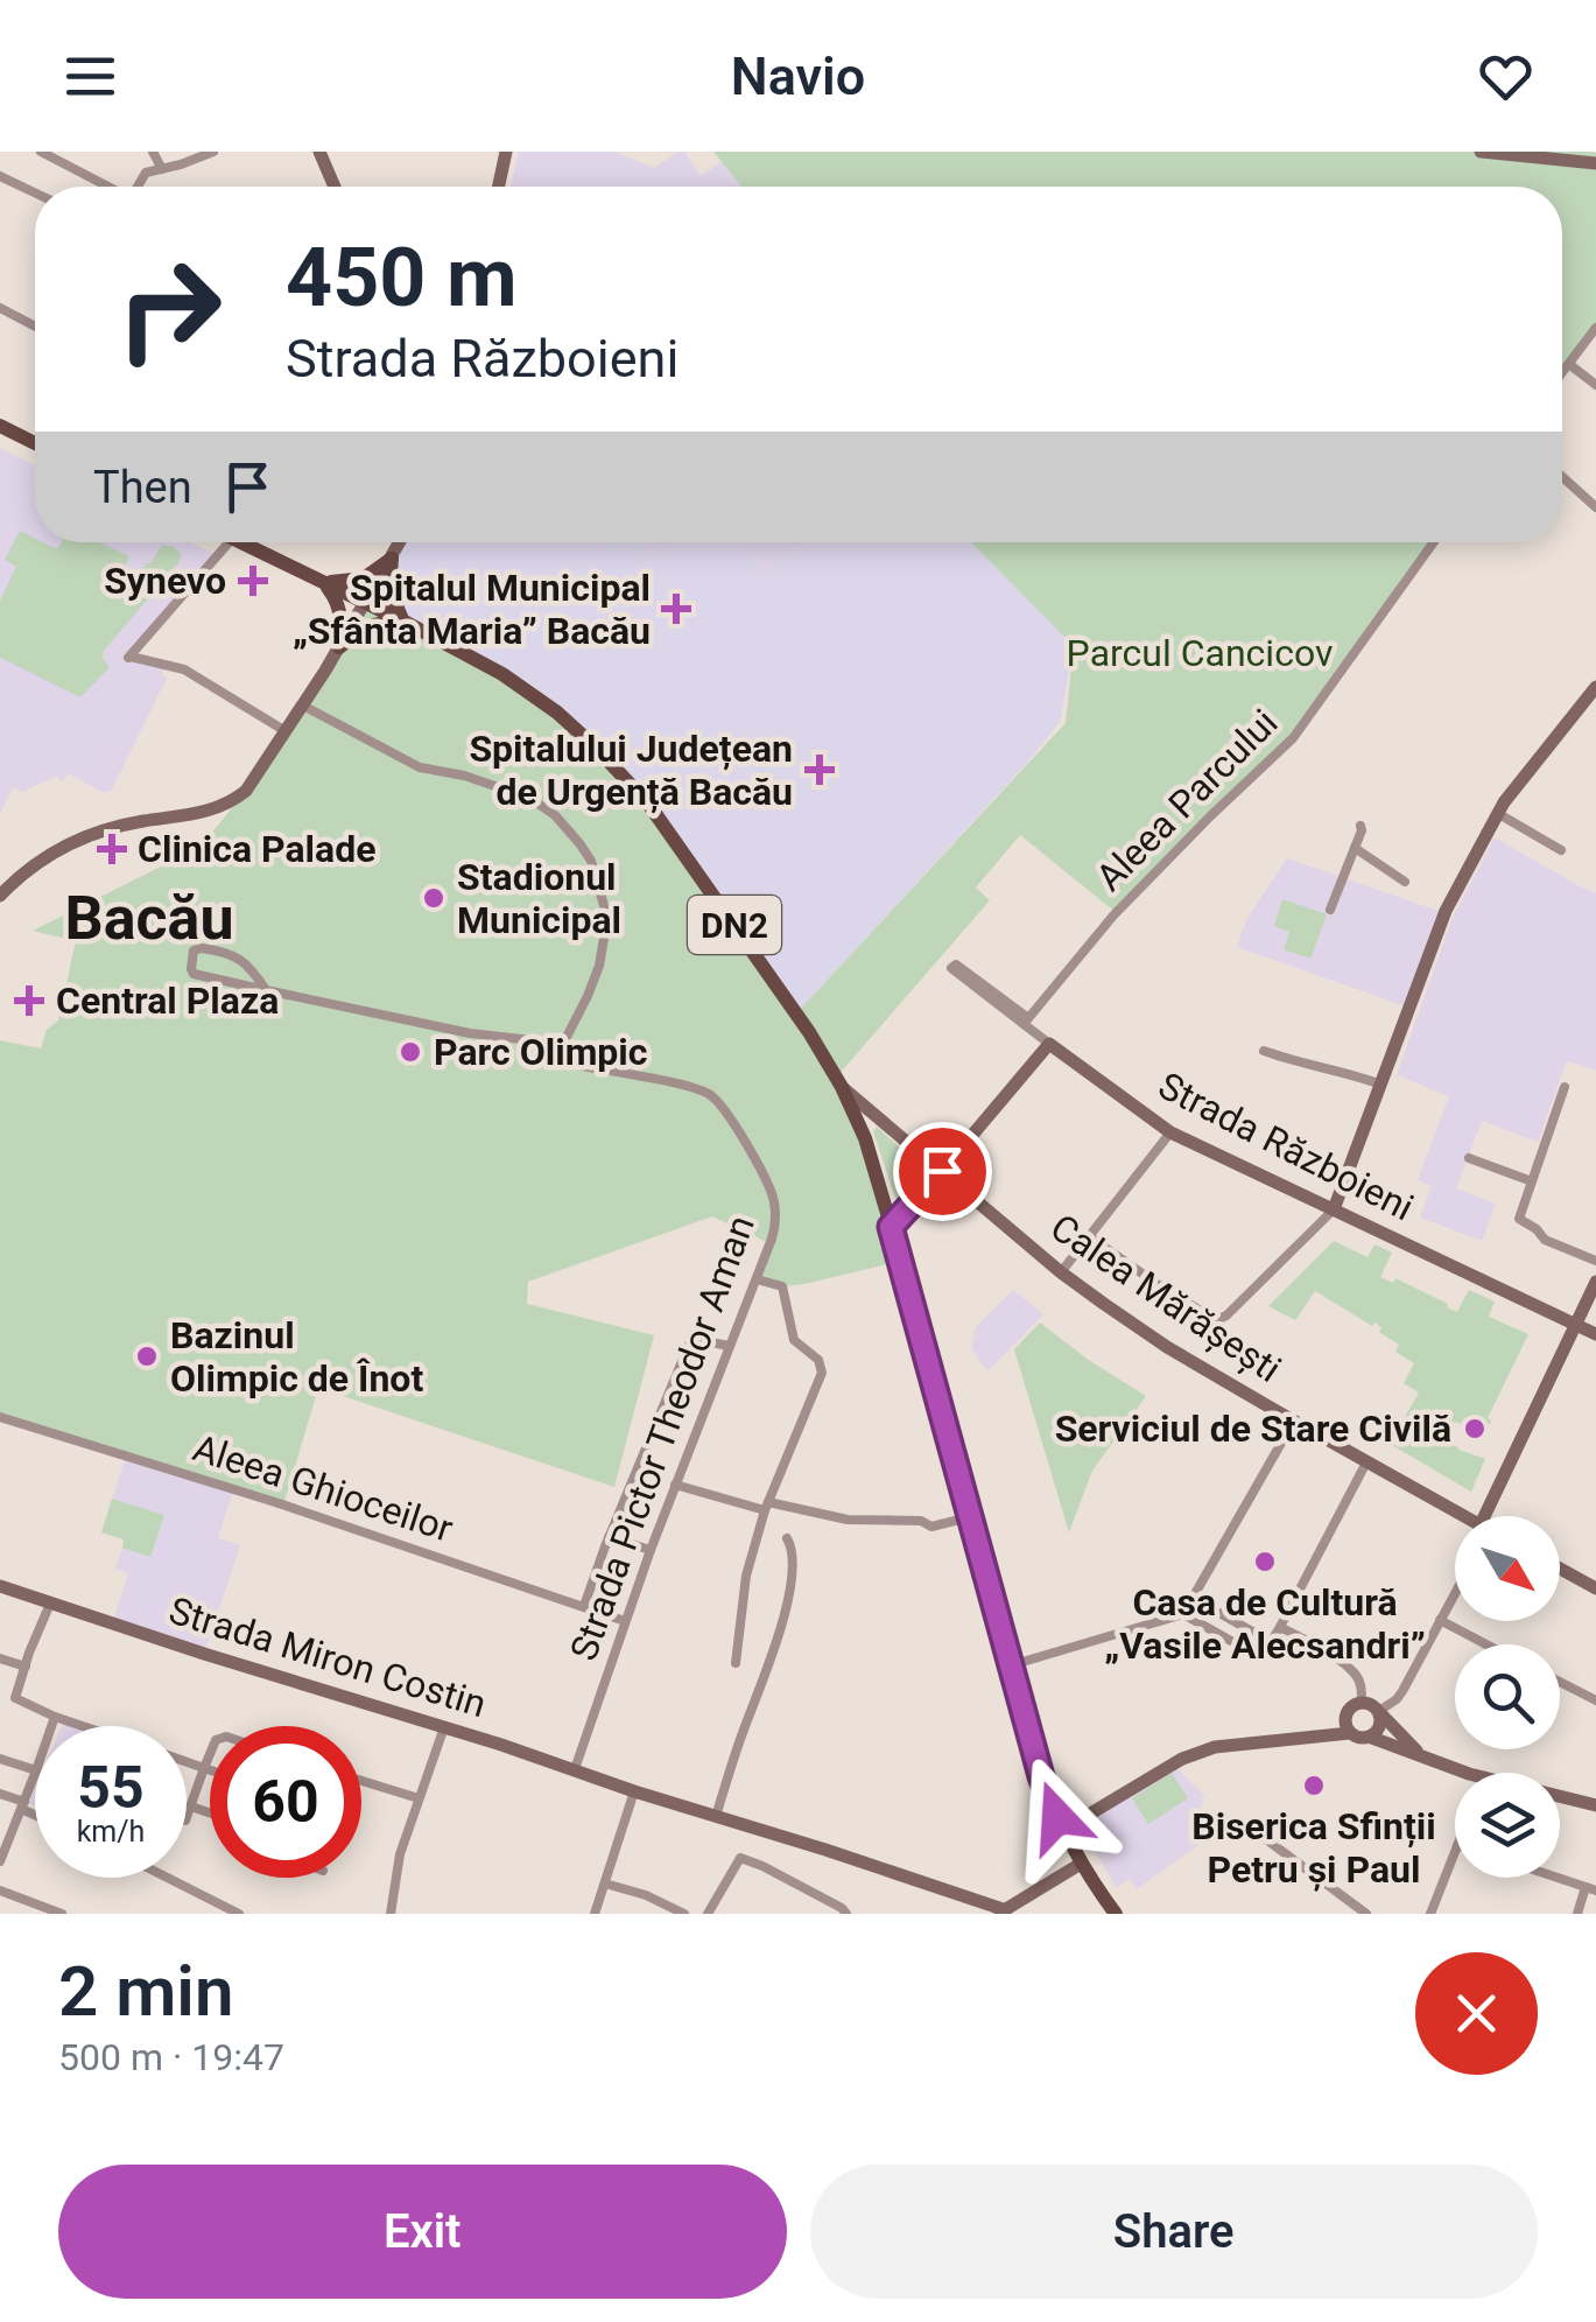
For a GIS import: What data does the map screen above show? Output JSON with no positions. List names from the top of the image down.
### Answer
{
  "streets": {
    "main road": ["DN2", "Calea Mărășești"],
    "street": [
      "Aleea Parcului",
      "Strada Războieni",
      "Strada Pictor Theodor Aman",
      "Aleea Ghioceilor",
      "Strada Miron Costin"
    ]
  },
  "crossings": [
    ["DN2", "Calea Mărășești"],
    ["Strada Pictor Theodor Aman", "Aleea Ghioceilor"],
    ["Strada Pictor Theodor Aman", "Strada Miron Costin"]
  ],
  "districts": ["Bacău"],
  "parks": ["Parcul Cancicov"],
  "places": {
    "health": [
      "Synevo",
      "Spitalul Municipal „Sfânta Maria” Bacău",
      "Spitalului Județean de Urgență Bacău",
      "Clinica Palade",
      "Central Plaza"
    ],
    "other": [
      "Stadionul Municipal",
      "Parc Olimpic",
      "Bazinul Olimpic de Înot",
      "Serviciul de Stare Civilă",
      "Casa de Cultură „Vasile Alecsandri”",
      "Biserica Sfinții Petru și Paul"
    ]
  },
  "north": "bottom right",
  "page": {
    "header": "Navio",
    "turn": ["450 m", "Strada Războieni"],
    "then": "Then",
    "speed": "55 km/h",
    "limit": "60",
    "heading": ["2 min", "500 m · 19:47"],
    "buttons": ["Exit", "Share"]
  }
}
